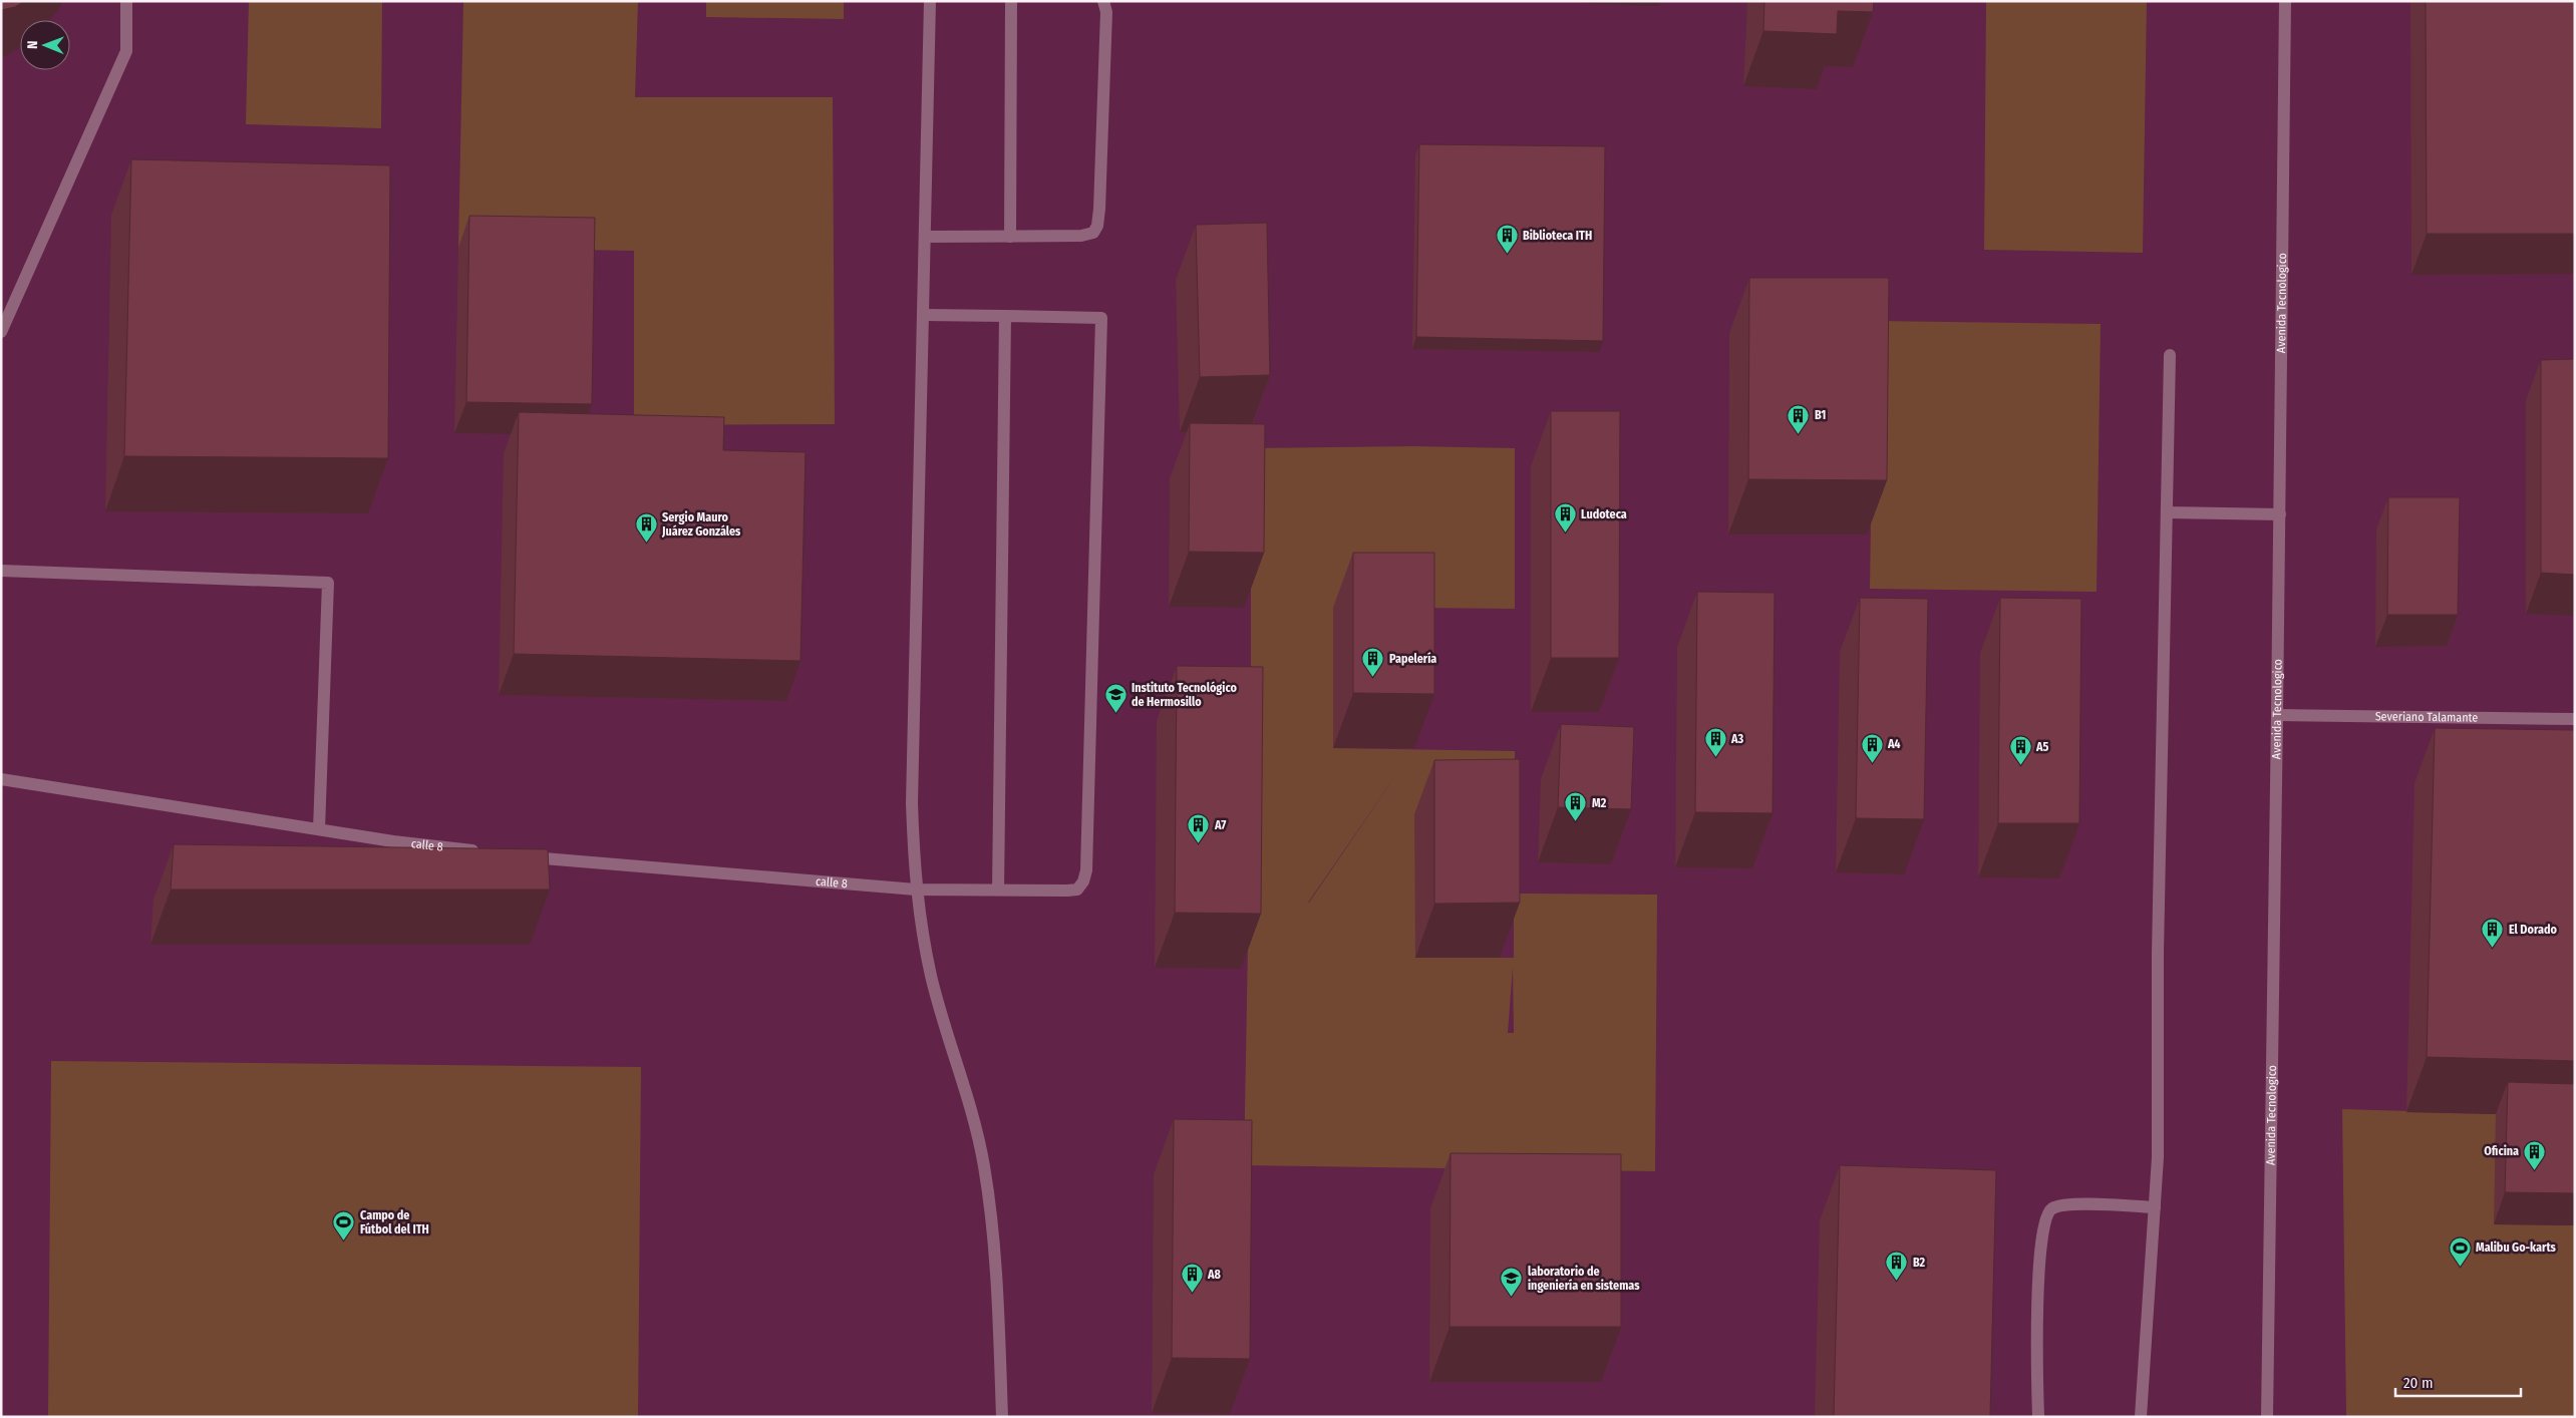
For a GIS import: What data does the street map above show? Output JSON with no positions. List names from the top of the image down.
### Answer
{
  "streets": {
    "street": ["Avenida Tecnologico", "Severiano Talamante", "calle 8"]
  },
  "crossings": [
    ["Avenida Tecnologico", "Severiano Talamante"]
  ],
  "places": {
    "building": [
      "Biblioteca ITH",
      "B1",
      "Ludoteca",
      "Sergio Mauro Juárez Gonzáles",
      "Papelería",
      "A3",
      "A4",
      "A5",
      "M2",
      "A7",
      "El Dorado",
      "Oficina",
      "B2",
      "A8"
    ],
    "school or university": ["Instituto Tecnológico de Hermosillo", "laboratorio de ingeniería en sistemas"],
    "sports": ["Campo de Fútbol del ITH", "Malibu Go-karts"]
  },
  "scale_bar": "20 m",
  "north": "left"
}
